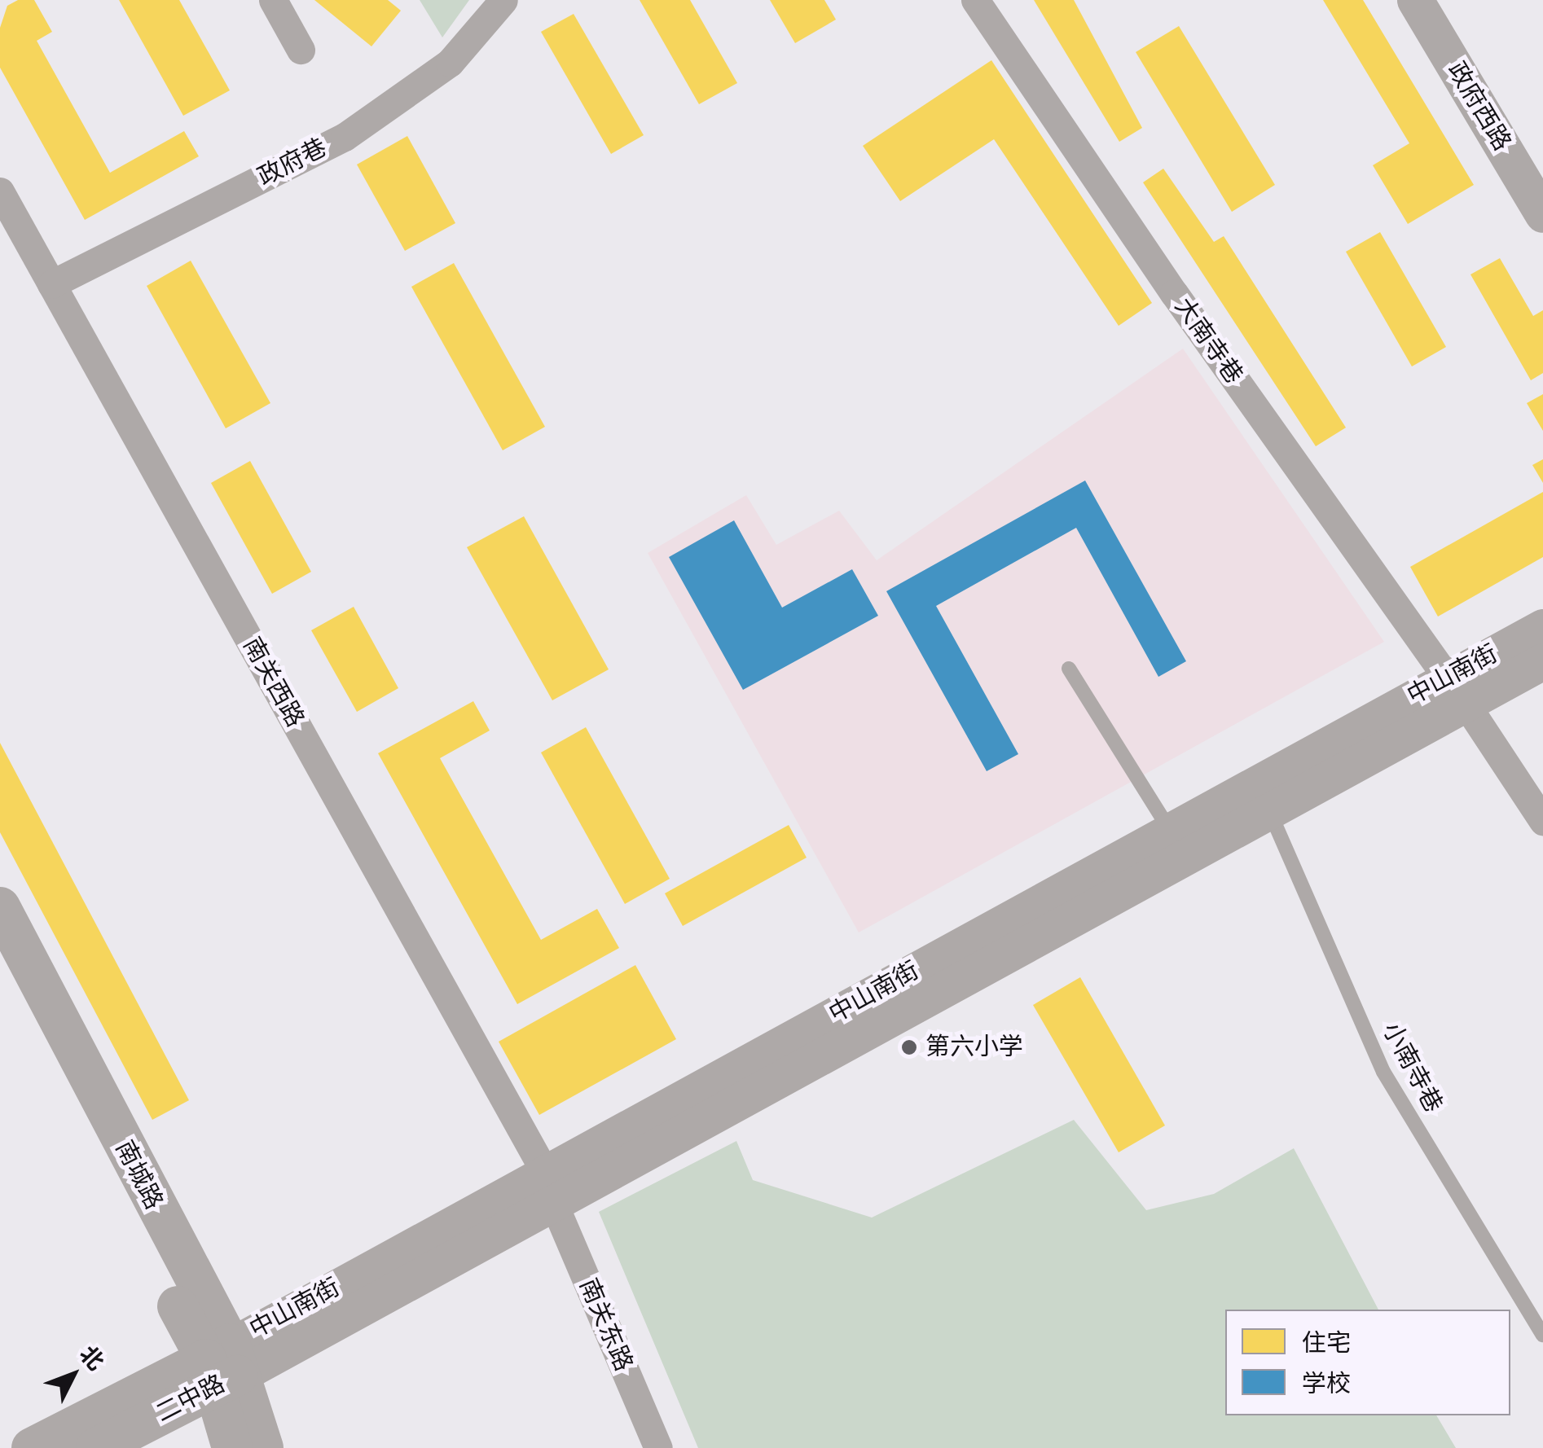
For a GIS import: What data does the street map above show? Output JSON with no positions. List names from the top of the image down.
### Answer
{
  "streets": {
    "main road": ["南城路", "二中路"],
    "street": [
      "政府西路",
      "政府巷",
      "大南寺巷",
      "中山南街",
      "南关西路",
      "南关东路"
    ],
    "lane": ["小南寺巷"]
  },
  "crossings": [
    ["政府巷", "南关西路"],
    ["大南寺巷", "中山南街"],
    ["中山南街", "南关西路"],
    ["中山南街", "小南寺巷"],
    ["中山南街", "南城路"],
    ["中山南街", "南关东路"],
    ["中山南街", "二中路"],
    ["南关西路", "南关东路"],
    ["南城路", "二中路"]
  ],
  "places": ["第六小学"],
  "legend": ["住宅", "学校"],
  "north": "top right"
}
